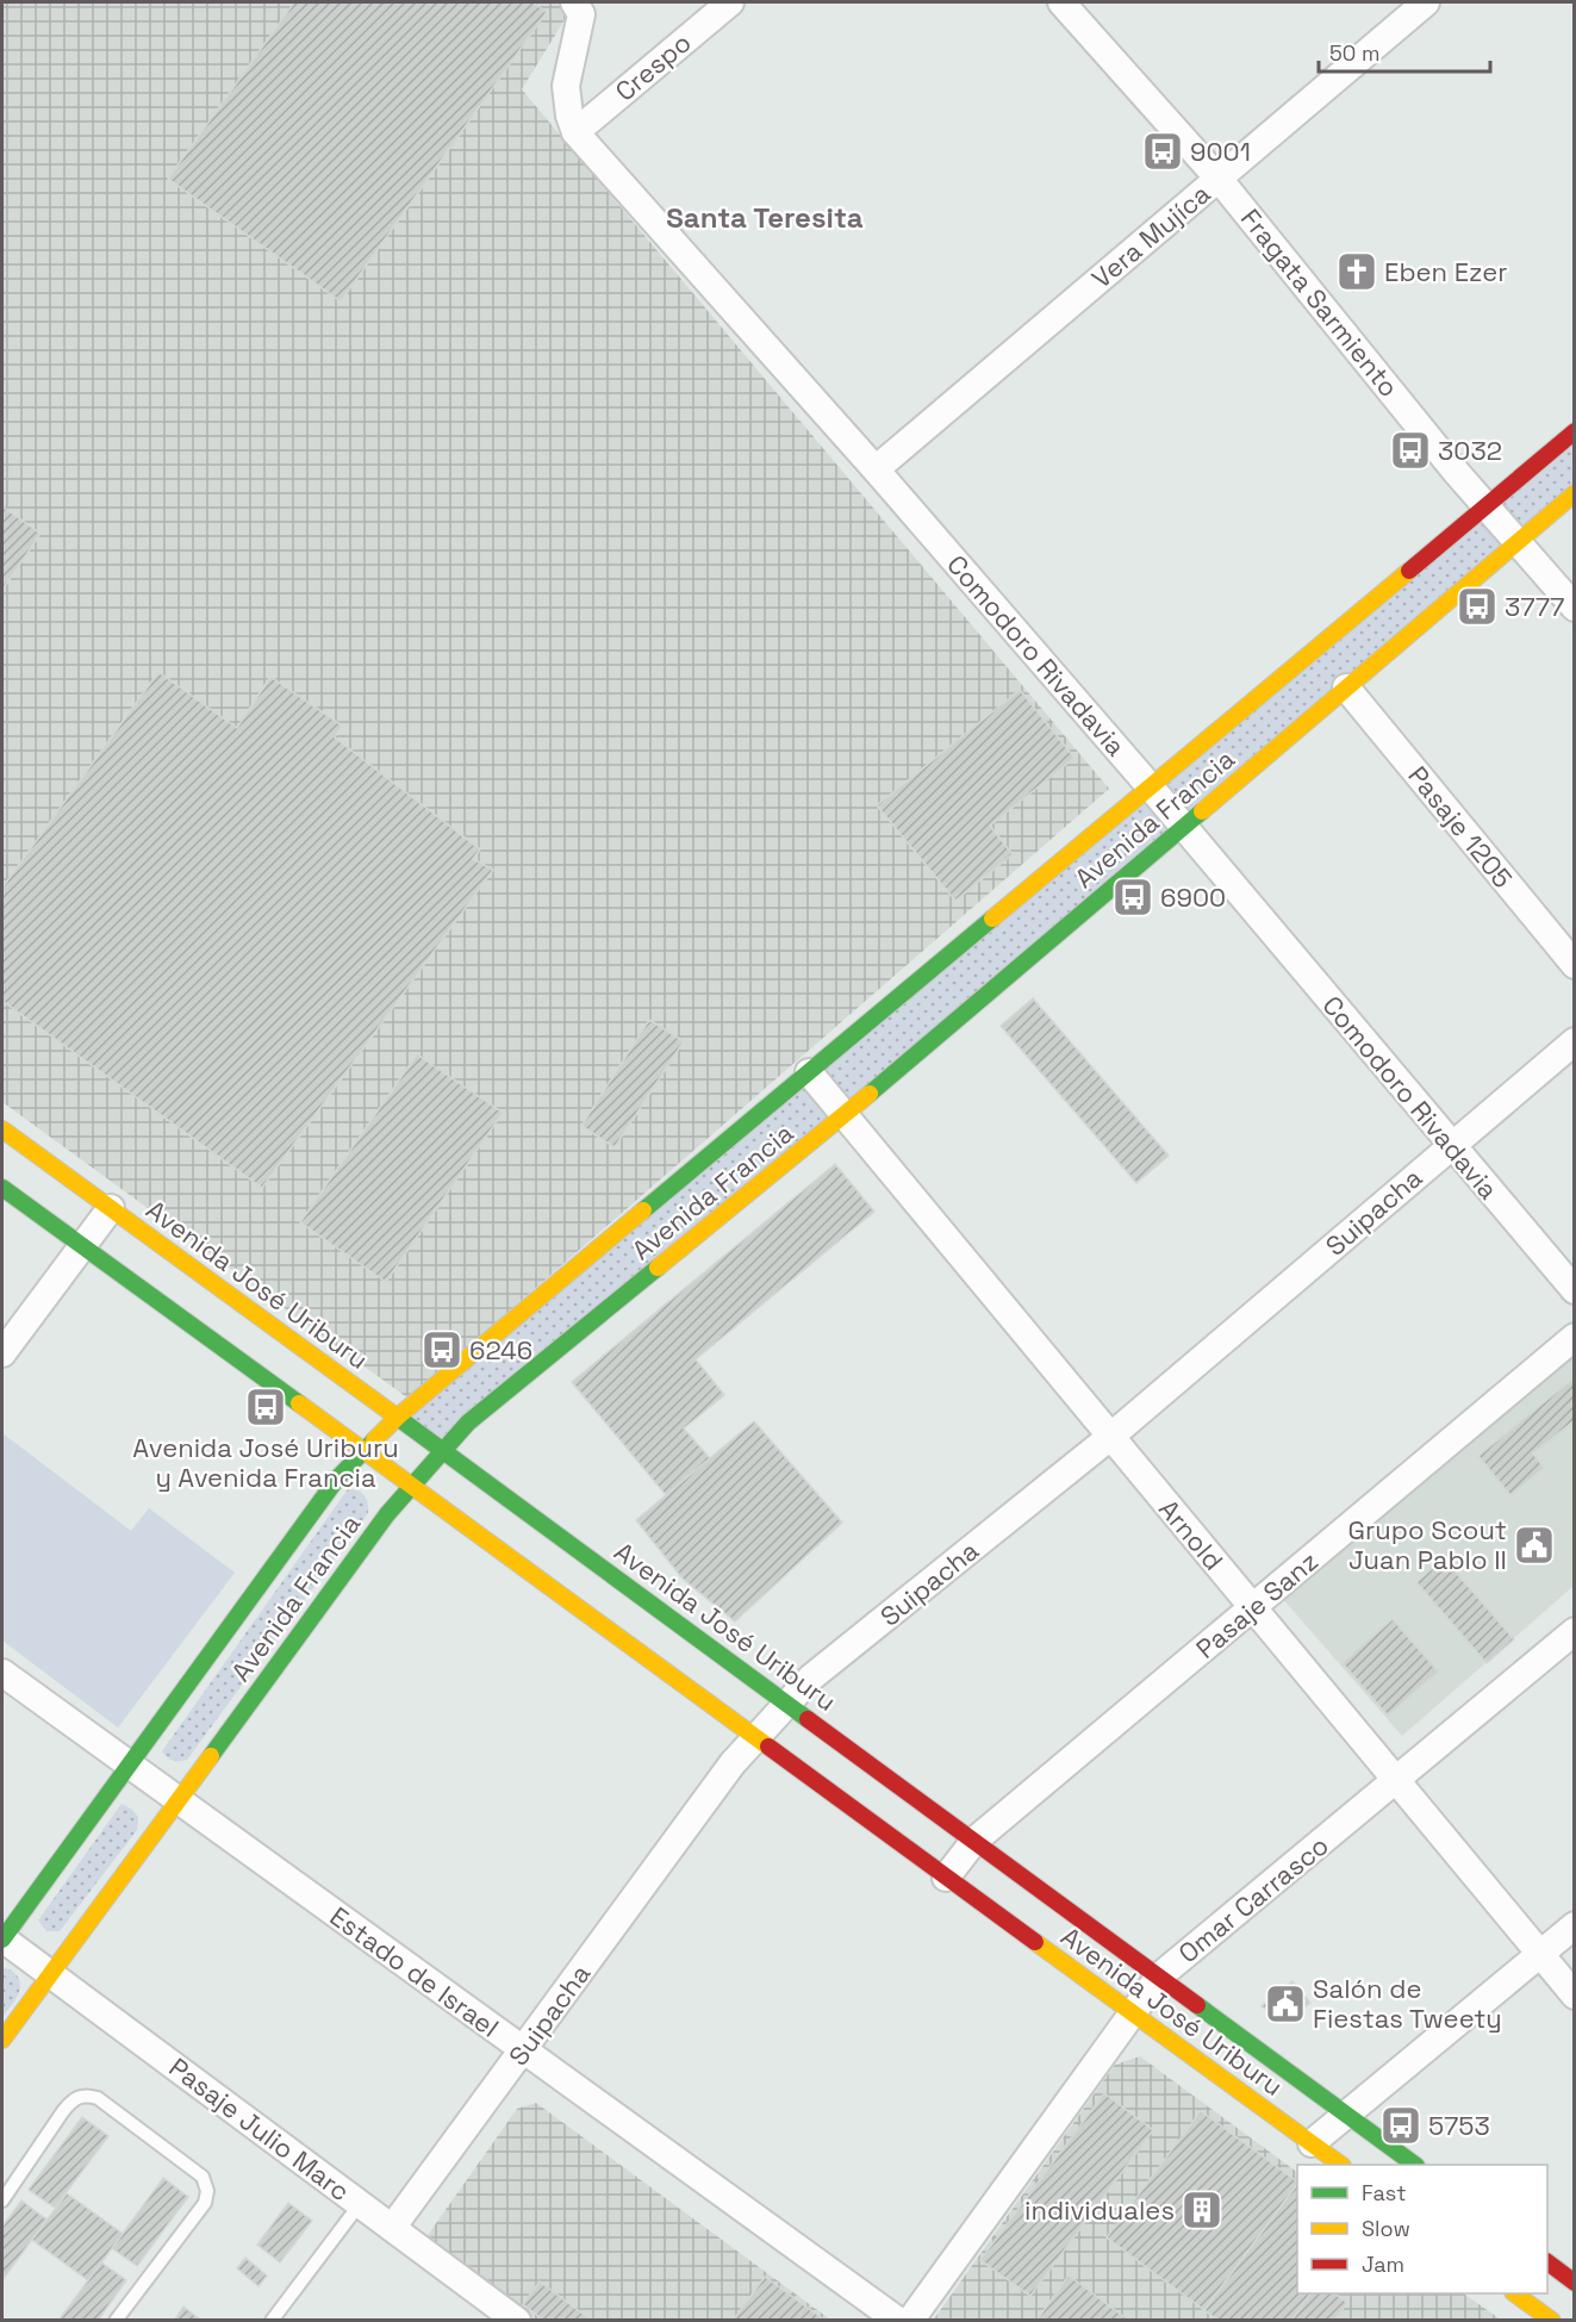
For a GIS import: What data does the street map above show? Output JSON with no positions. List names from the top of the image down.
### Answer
{
  "streets": {
    "main road": ["Avenida Francia", "Avenida José Uriburu"],
    "street": [
      "Crespo",
      "Vera Mujíca",
      "Fragata Sarmiento",
      "Comodoro Rivadavia",
      "Pasaje 1205",
      "Suipacha",
      "Arnold",
      "Pasaje Sanz",
      "Omar Carrasco",
      "Estado de Israel",
      "Pasaje Julio Marc"
    ]
  },
  "crossings": [
    ["Crespo", "Comodoro Rivadavia"],
    ["Vera Mujíca", "Fragata Sarmiento"],
    ["Vera Mujíca", "Comodoro Rivadavia"],
    ["Fragata Sarmiento", "Avenida Francia"],
    ["Comodoro Rivadavia", "Avenida Francia"],
    ["Comodoro Rivadavia", "Suipacha"],
    ["Avenida Francia", "Pasaje 1205"],
    ["Avenida Francia", "Avenida José Uriburu"],
    ["Avenida Francia", "Arnold"],
    ["Avenida Francia", "Estado de Israel"],
    ["Avenida Francia", "Pasaje Julio Marc"],
    ["Suipacha", "Avenida José Uriburu"],
    ["Suipacha", "Arnold"],
    ["Suipacha", "Estado de Israel"],
    ["Suipacha", "Pasaje Julio Marc"],
    ["Avenida José Uriburu", "Pasaje Sanz"],
    ["Avenida José Uriburu", "Omar Carrasco"],
    ["Arnold", "Pasaje Sanz"],
    ["Arnold", "Omar Carrasco"]
  ],
  "districts": ["Santa Teresita"],
  "places": {
    "bus stop": [
      "9001",
      "3032",
      "3777",
      "6900",
      "6246",
      "Avenida José Uriburu y Avenida Francia",
      "5753"
    ],
    "church": ["Eben Ezer"],
    "public building": ["Grupo Scout Juan Pablo II", "Salón de Fiestas Tweety"],
    "building": ["individuales"]
  },
  "legend": ["Fast", "Slow", "Jam"],
  "scale_bar": "50 m"
}
